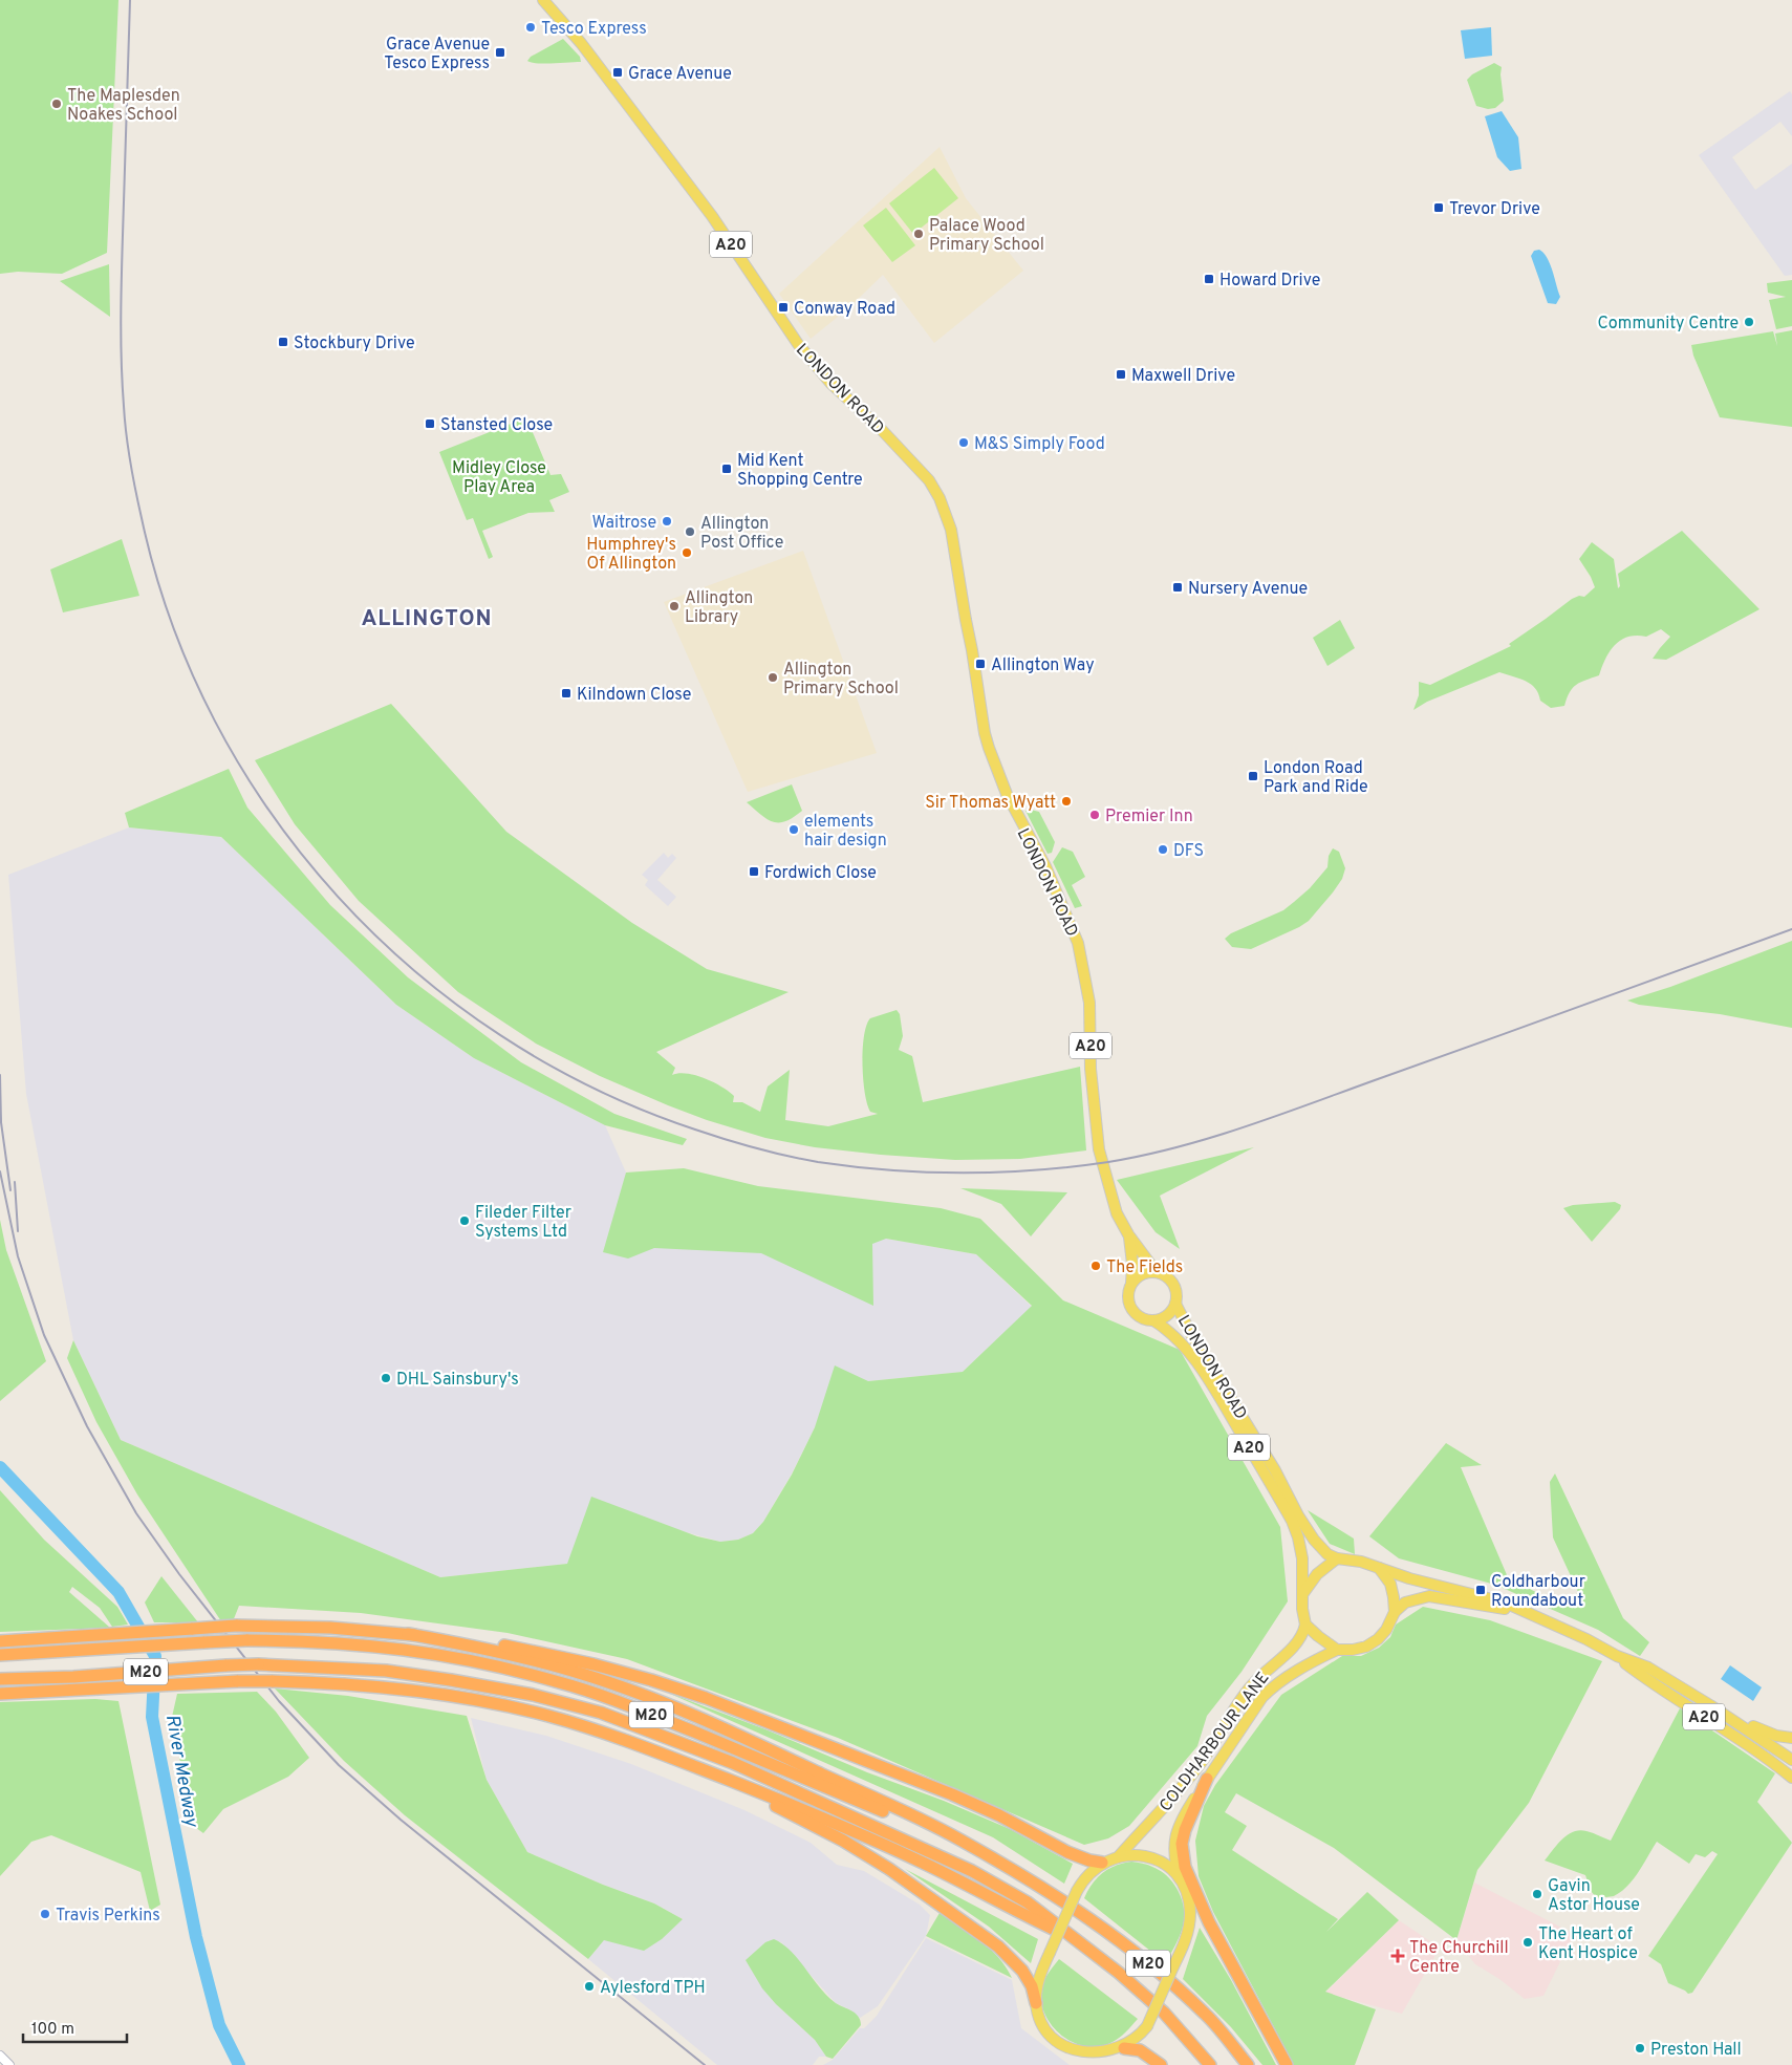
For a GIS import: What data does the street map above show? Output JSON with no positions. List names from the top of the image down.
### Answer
{
  "streets": {
    "highway": ["M20"],
    "main road": ["A20", "LONDON ROAD", "COLDHARBOUR LANE"]
  },
  "crossings": [
    ["A20", "LONDON ROAD"],
    ["A20", "COLDHARBOUR LANE"],
    ["LONDON ROAD", "COLDHARBOUR LANE"],
    ["M20", "COLDHARBOUR LANE"]
  ],
  "districts": ["ALLINGTON"],
  "water": ["River Medway"],
  "parks": ["Midley Close Play Area"],
  "places": {
    "other": [
      "Tesco Express",
      "The Maplesden Noakes School",
      "Palace Wood Primary School",
      "Community Centre",
      "M&S Simply Food",
      "Waitrose",
      "Allington Post Office",
      "Humphrey's Of Allington",
      "Allington Library",
      "Allington Primary School",
      "Sir Thomas Wyatt",
      "Premier Inn",
      "elements hair design",
      "DFS",
      "Fileder Filter Systems Ltd",
      "The Fields",
      "DHL Sainsbury's",
      "Gavin Astor House",
      "Travis Perkins",
      "The Heart of Kent Hospice",
      "Aylesford TPH",
      "Preston Hall"
    ],
    "transit": [
      "Grace Avenue Tesco Express",
      "Grace Avenue",
      "Trevor Drive",
      "Howard Drive",
      "Conway Road",
      "Stockbury Drive",
      "Maxwell Drive",
      "Stansted Close",
      "Mid Kent Shopping Centre",
      "Nursery Avenue",
      "Allington Way",
      "Kilndown Close",
      "London Road Park and Ride",
      "Fordwich Close",
      "Coldharbour Roundabout"
    ],
    "health": ["The Churchill Centre"]
  },
  "scale_bar": "100 m"
}
